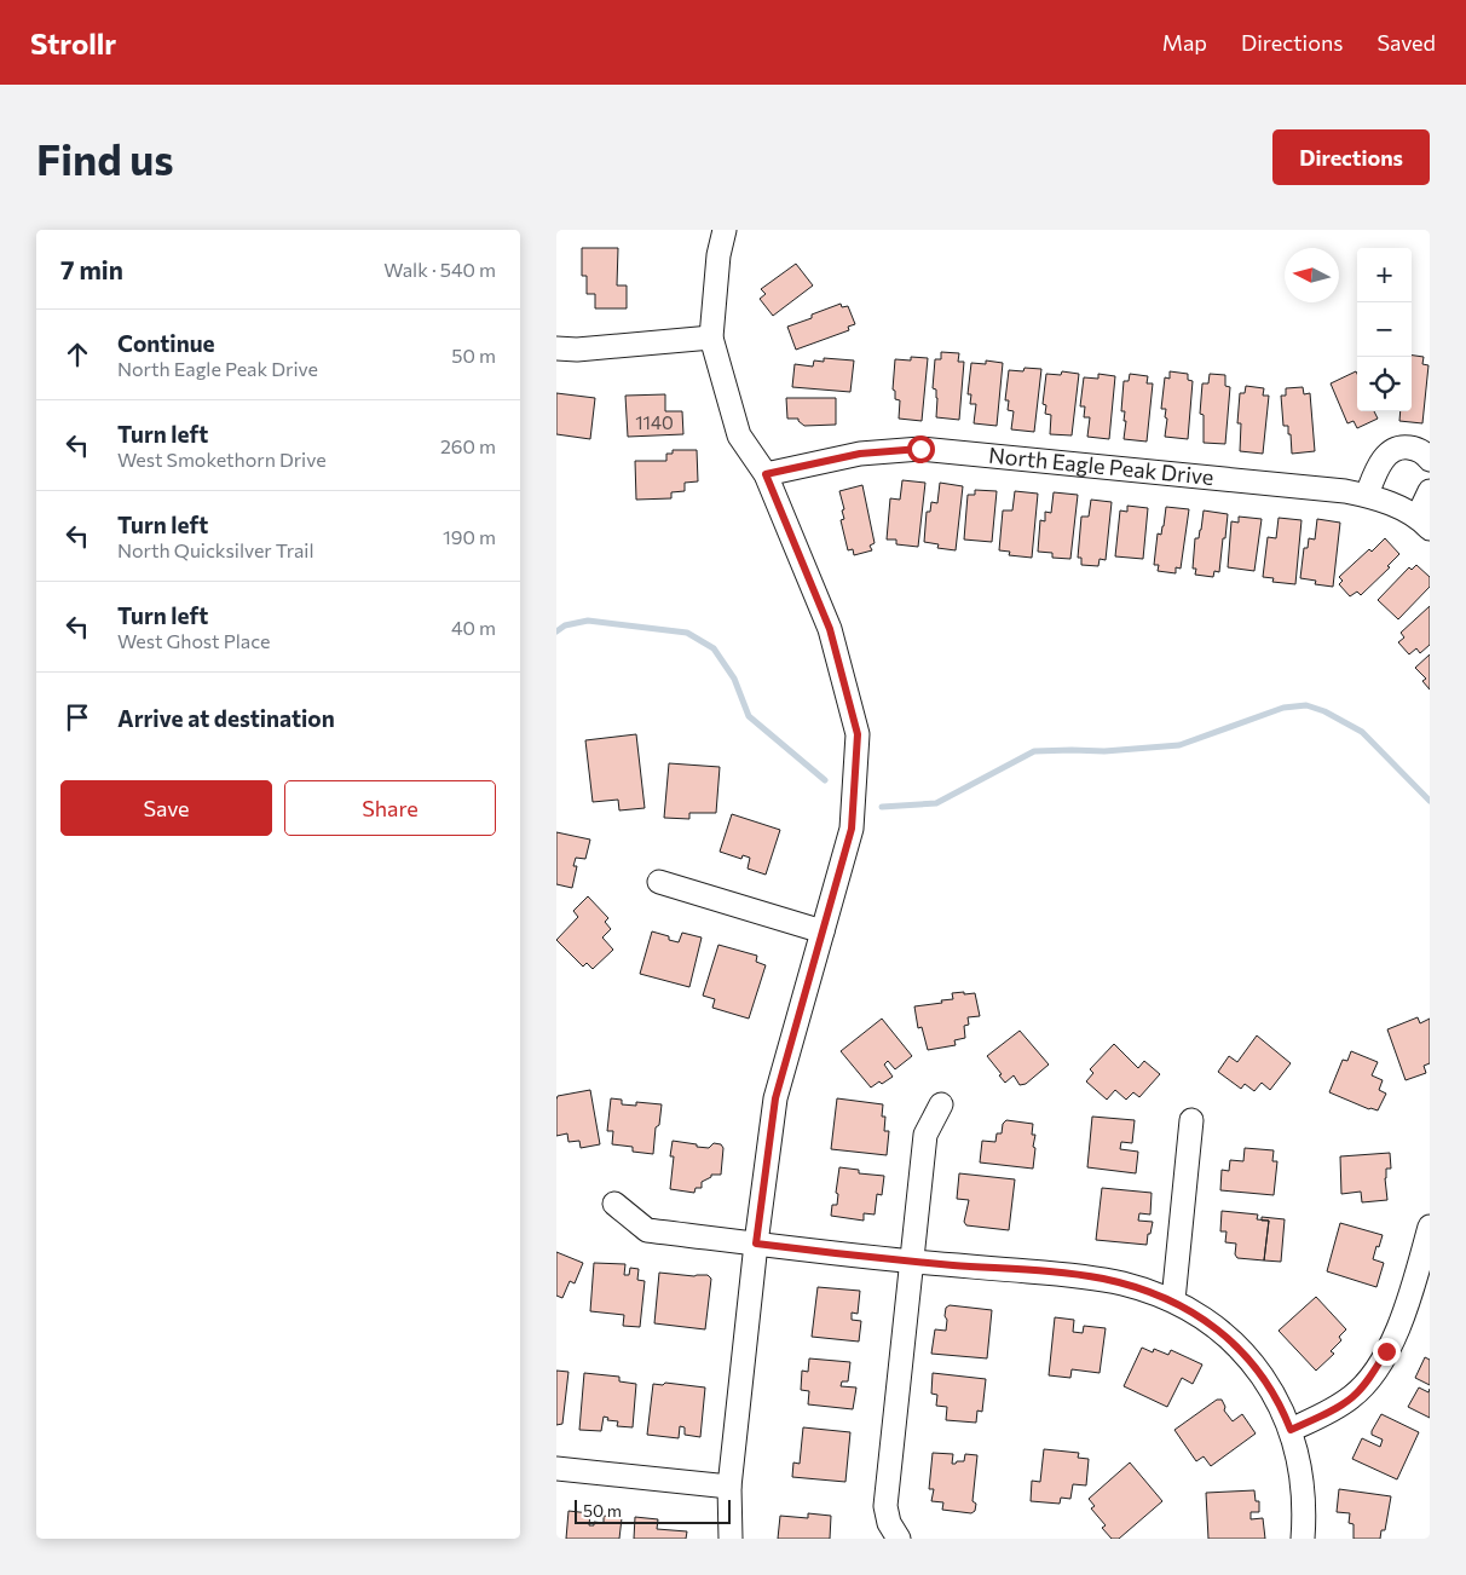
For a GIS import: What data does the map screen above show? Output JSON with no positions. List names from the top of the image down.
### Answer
{
  "streets": {
    "street": ["North Eagle Peak Drive"]
  },
  "house_numbers": ["1140"],
  "scale_bar": "50 m",
  "north": "left",
  "page": {
    "header": "Strollr",
    "nav": ["Map", "Directions", "Saved"],
    "buttons": [
      "Directions",
      ["Save", "Share"]
    ],
    "title": "Find us",
    "heading": ["7 min", "Walk · 540 m"],
    "map_buttons": ["+", "−"],
    "list": [
      ["Continue", "North Eagle Peak Drive", "50 m"],
      ["Turn left", "West Smokethorn Drive", "260 m"],
      ["Turn left", "North Quicksilver Trail", "190 m"],
      ["Turn left", "West Ghost Place", "40 m"],
      "Arrive at destination"
    ],
    "scale": "50 m"
  }
}
